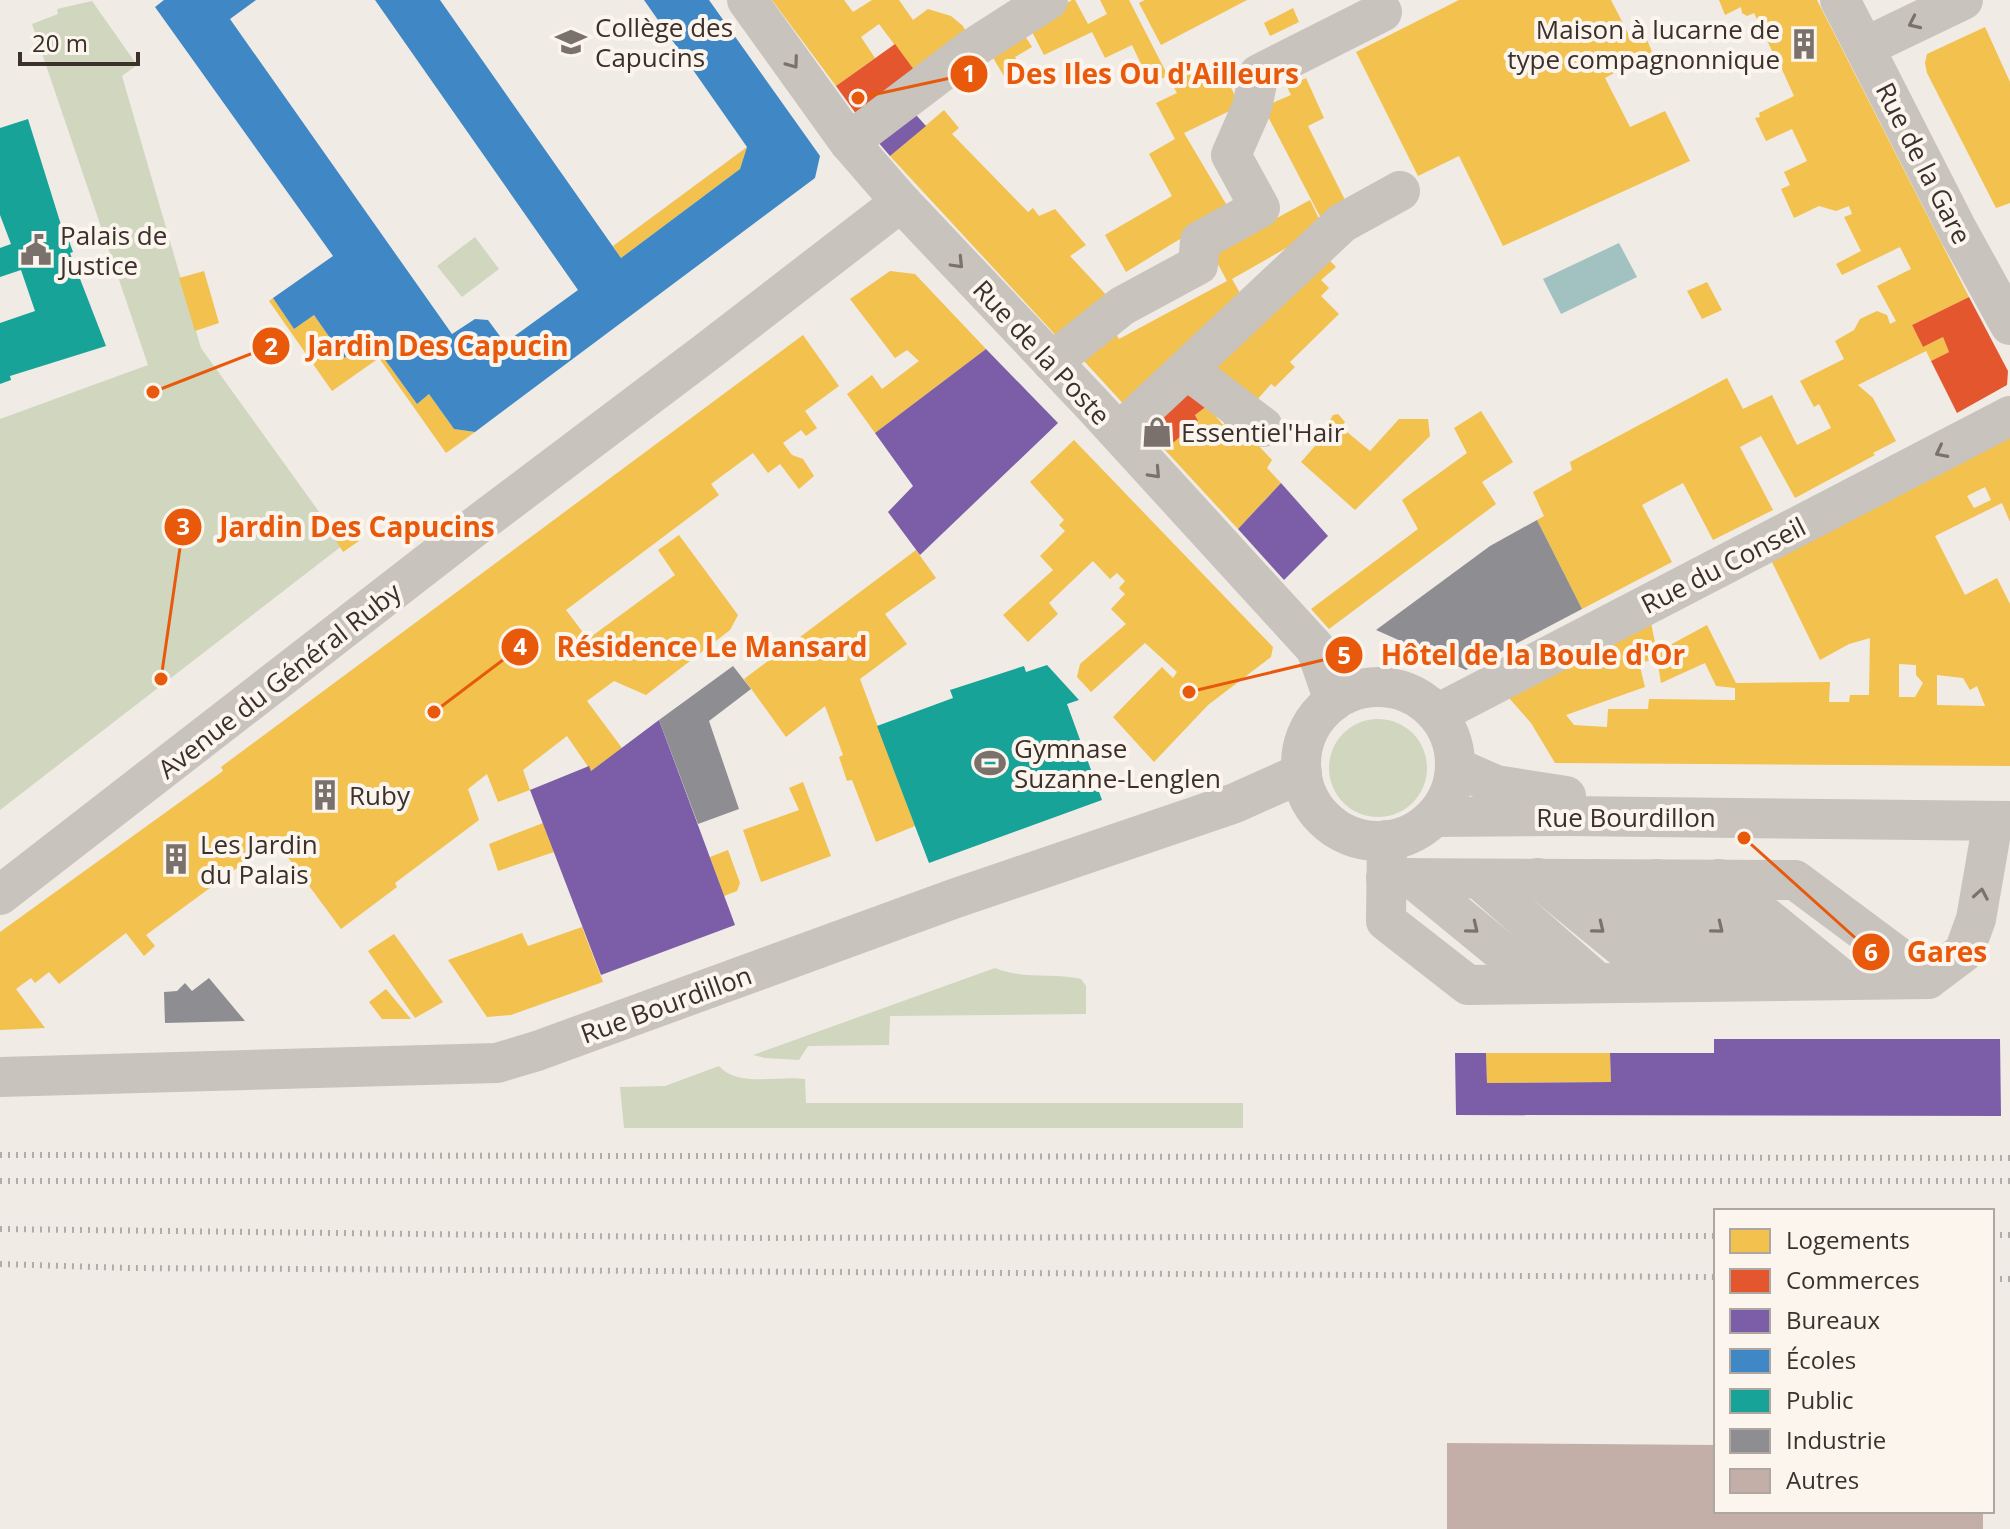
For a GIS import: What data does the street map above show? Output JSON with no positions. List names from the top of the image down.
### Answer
{
  "streets": {
    "street": [
      "Rue de la Gare",
      "Rue de la Poste",
      "Rue du Conseil",
      "Avenue du Général Ruby",
      "Rue Bourdillon"
    ]
  },
  "crossings": [
    ["Rue de la Poste", "Rue du Conseil"],
    ["Rue de la Poste", "Avenue du Général Ruby"],
    ["Rue de la Poste", "Rue Bourdillon"],
    ["Rue du Conseil", "Rue Bourdillon"]
  ],
  "one_way": ["Rue de la Poste", "Rue du Conseil"],
  "places": {
    "school or university": ["Collège des Capucins"],
    "building": ["Maison à lucarne de type compagnonnique", "Ruby", "Les Jardin du Palais"],
    "other": [
      "Des Iles Ou d'Ailleurs",
      "Jardin Des Capucin",
      "Jardin Des Capucins",
      "Hôtel de la Boule d'Or",
      "Résidence Le Mansard",
      "Gares"
    ],
    "public building": ["Palais de Justice"],
    "shop": ["Essentiel'Hair"],
    "sports": ["Gymnase Suzanne-Lenglen"]
  },
  "legend": [
    "Logements",
    "Commerces",
    "Bureaux",
    "Écoles",
    "Public",
    "Industrie",
    "Autres"
  ],
  "scale_bar": "20 m"
}
